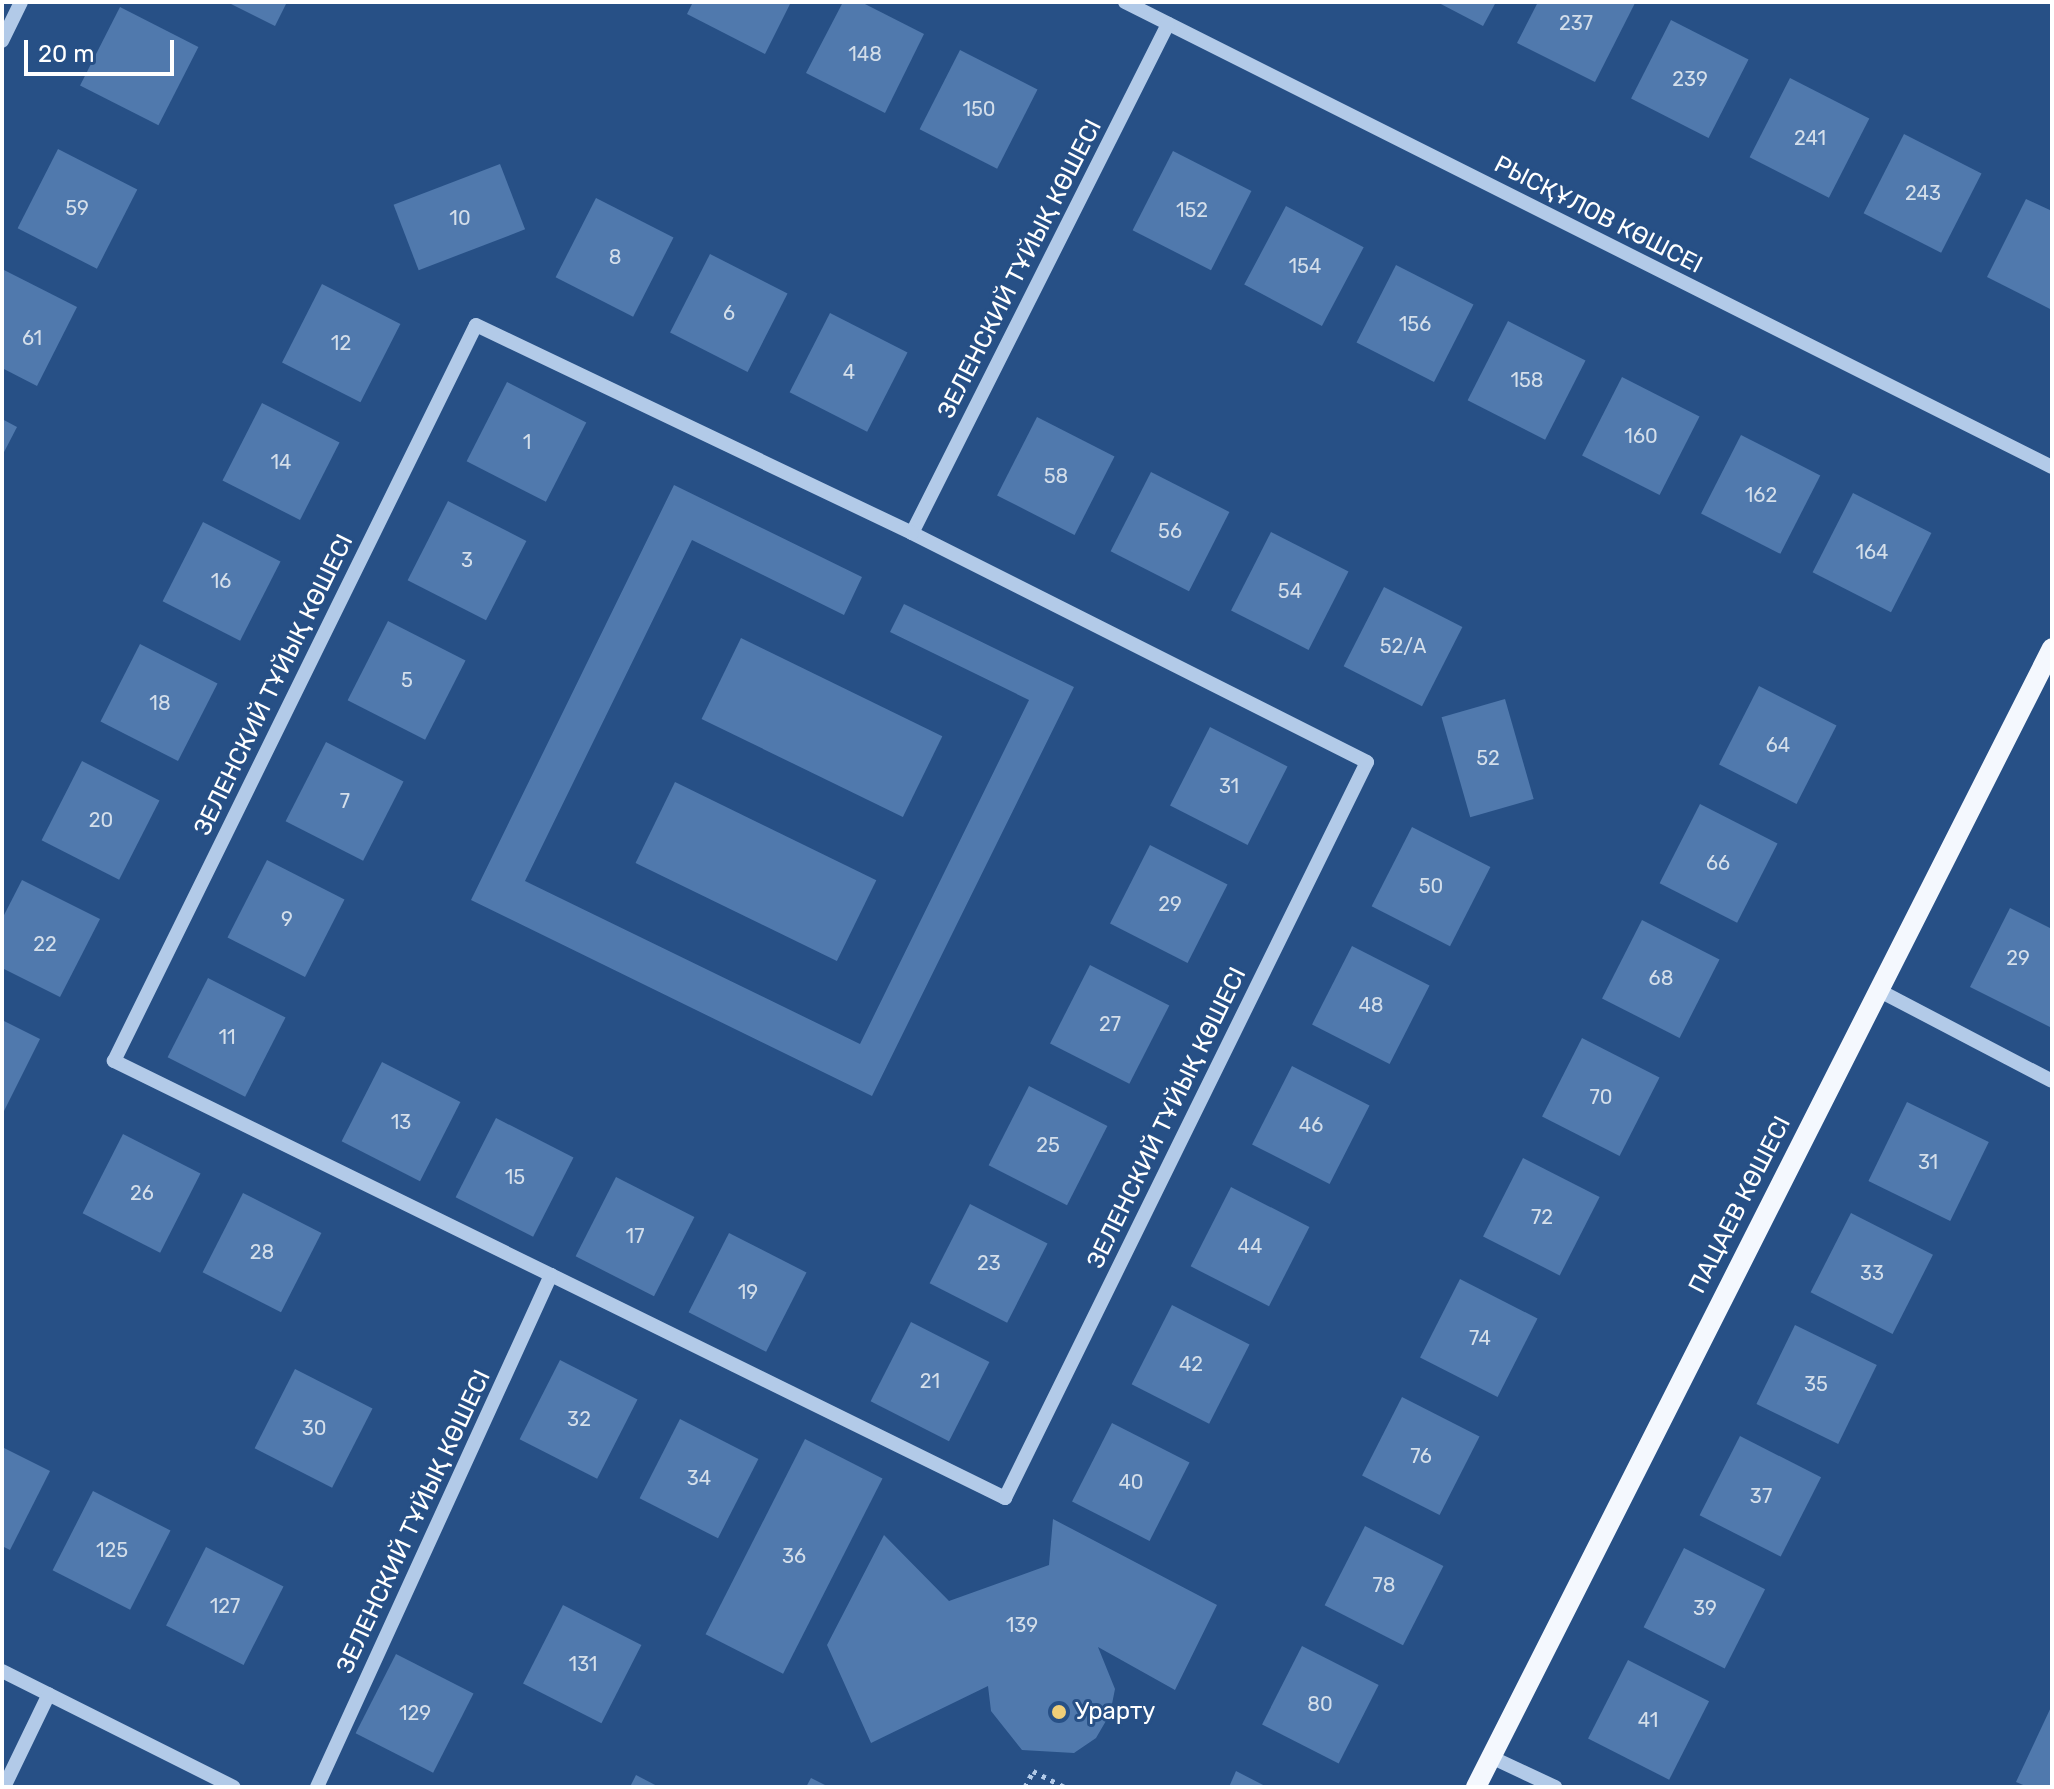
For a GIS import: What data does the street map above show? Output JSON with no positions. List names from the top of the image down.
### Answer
{
  "streets": {
    "main road": ["ПАЦАЕВ КӨШЕСІ"],
    "street": ["РЫСҚҰЛОВ КӨШСЕІ", "ЗЕЛЕНСКИЙ ТҰЙЫҚ КӨШЕСІ"]
  },
  "crossings": [
    ["РЫСҚҰЛОВ КӨШСЕІ", "ЗЕЛЕНСКИЙ ТҰЙЫҚ КӨШЕСІ"]
  ],
  "places": ["Урарту"],
  "house_numbers": [
    "237",
    "148",
    "239",
    "150",
    "241",
    "243",
    "59",
    "152",
    "10",
    "8",
    "154",
    "6",
    "156",
    "61",
    "12",
    "4",
    "158",
    "160",
    "1",
    "14",
    "58",
    "162",
    "56",
    "164",
    "3",
    "16",
    "54",
    "52/А",
    "5",
    "18",
    "64",
    "52",
    "31",
    "7",
    "20",
    "66",
    "50",
    "29",
    "9",
    "22",
    "29",
    "68",
    "48",
    "27",
    "11",
    "70",
    "13",
    "46",
    "25",
    "31",
    "15",
    "26",
    "72",
    "17",
    "44",
    "28",
    "23",
    "33",
    "19",
    "74",
    "42",
    "21",
    "35",
    "32",
    "30",
    "76",
    "34",
    "40",
    "37",
    "125",
    "36",
    "78",
    "127",
    "39",
    "139",
    "131",
    "80",
    "129",
    "41"
  ],
  "scale_bar": "20 m"
}
